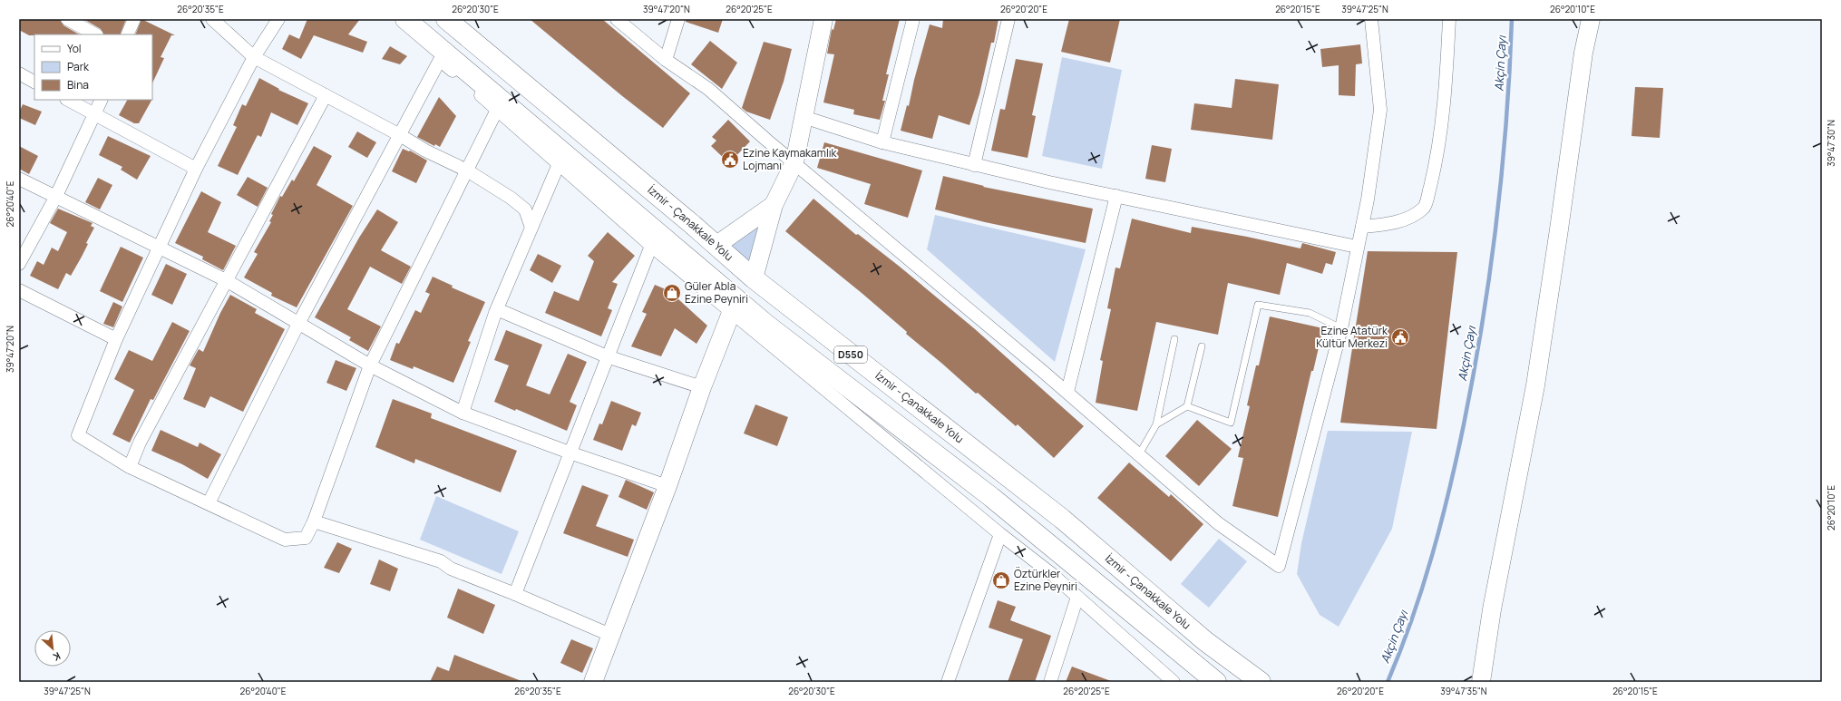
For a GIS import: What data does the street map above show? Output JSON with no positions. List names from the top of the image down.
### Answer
{
  "streets": {
    "highway": ["İzmir - Çanakkale Yolu", "D550"]
  },
  "water": ["Akçin Çayı"],
  "places": {
    "public building": ["Ezine Kaymakamlık Lojmanı", "Ezine Atatürk Kültür Merkezi"],
    "shop": ["Güler Abla Ezine Peyniri", "Öztürkler Ezine Peyniri"]
  },
  "legend": ["Yol", "Park", "Bina"],
  "north": "bottom right",
  "coordinates": [
    "26°20'35\"E",
    "26°20'30\"E",
    "39°47'20\"N",
    "26°20'25\"E",
    "26°20'20\"E",
    "26°20'15\"E",
    "39°47'25\"N",
    "26°20'10\"E",
    "39°47'30\"N",
    "26°20'40\"E",
    "39°47'35\"N"
  ]
}
